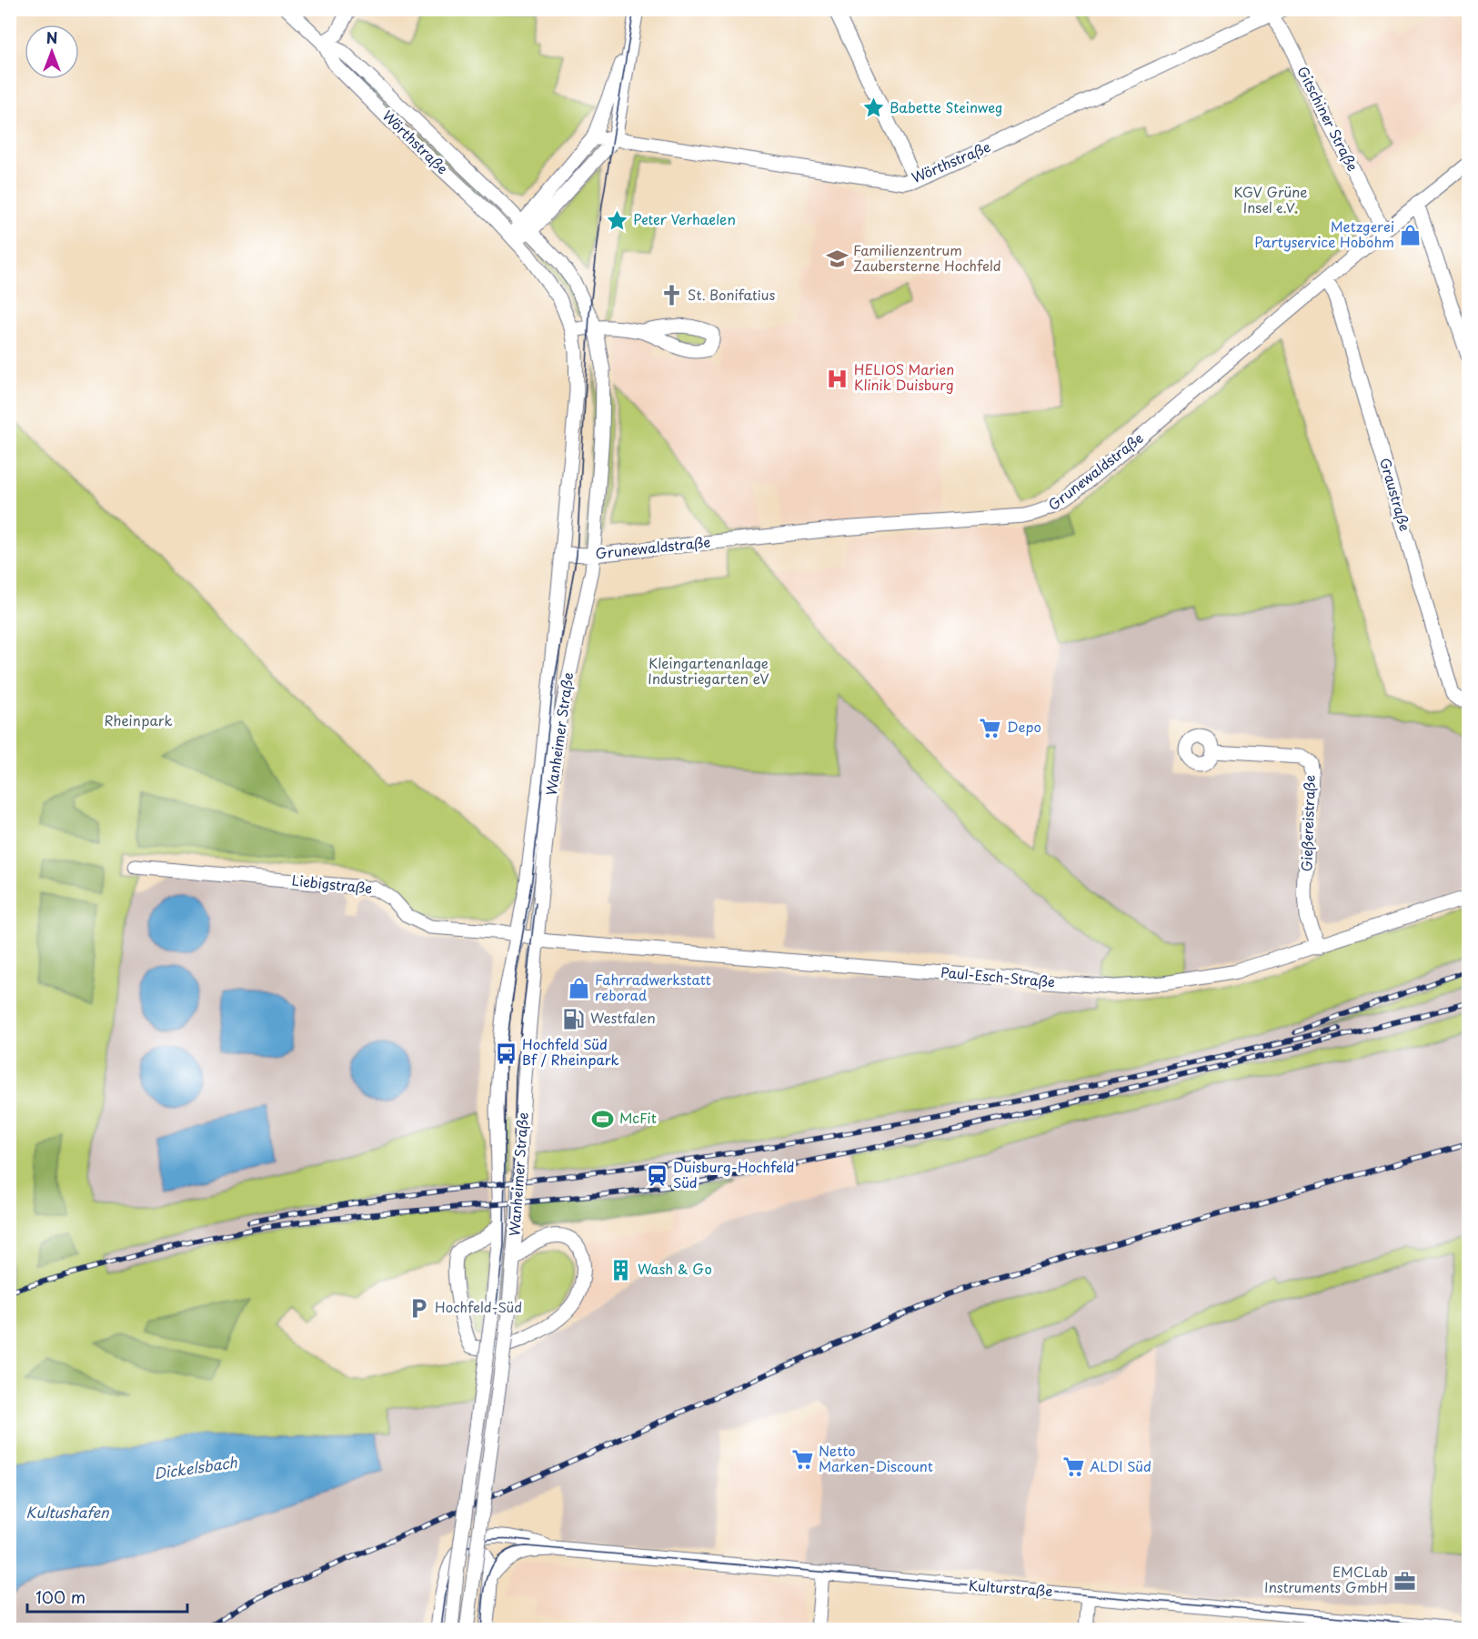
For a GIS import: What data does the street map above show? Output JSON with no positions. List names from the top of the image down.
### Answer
{
  "streets": {
    "street": [
      "Gitschiner Straße",
      "Wörthstraße",
      "Grunewaldstraße",
      "Graustraße",
      "Wanheimer Straße",
      "Gießereistraße",
      "Liebigstraße",
      "Paul-Esch-Straße",
      "Kulturstraße"
    ]
  },
  "crossings": [
    ["Gitschiner Straße", "Wörthstraße"],
    ["Gitschiner Straße", "Grunewaldstraße"],
    ["Wörthstraße", "Wanheimer Straße"],
    ["Grunewaldstraße", "Graustraße"],
    ["Grunewaldstraße", "Wanheimer Straße"],
    ["Wanheimer Straße", "Liebigstraße"],
    ["Wanheimer Straße", "Paul-Esch-Straße"],
    ["Gießereistraße", "Paul-Esch-Straße"],
    ["Liebigstraße", "Paul-Esch-Straße"]
  ],
  "water": ["Dickelsbach", "Kultushafen"],
  "parks": ["KGV Grüne Insel e.V.", "Kleingartenanlage Industriegarten eV", "Rheinpark"],
  "places": {
    "place": ["Babette Steinweg", "Peter Verhaelen"],
    "shop": ["Metzgerei Partyservice Hobohm", "Fahrradwerkstatt reborad"],
    "school or university": ["Familienzentrum Zaubersterne Hochfeld"],
    "church": ["St. Bonifatius"],
    "hospital": ["HELIOS Marien Klinik Duisburg"],
    "supermarket": ["Depo", "Netto Marken-Discount", "ALDI Süd"],
    "fuel station": ["Westfalen"],
    "bus stop": ["Hochfeld Süd Bf / Rheinpark"],
    "sports": ["McFit"],
    "station": ["Duisburg-Hochfeld Süd"],
    "building": ["Wash & Go"],
    "parking": ["Hochfeld-Süd"],
    "office": ["EMCLab Instruments GmbH"]
  },
  "scale_bar": "100 m",
  "north": "top"
}
